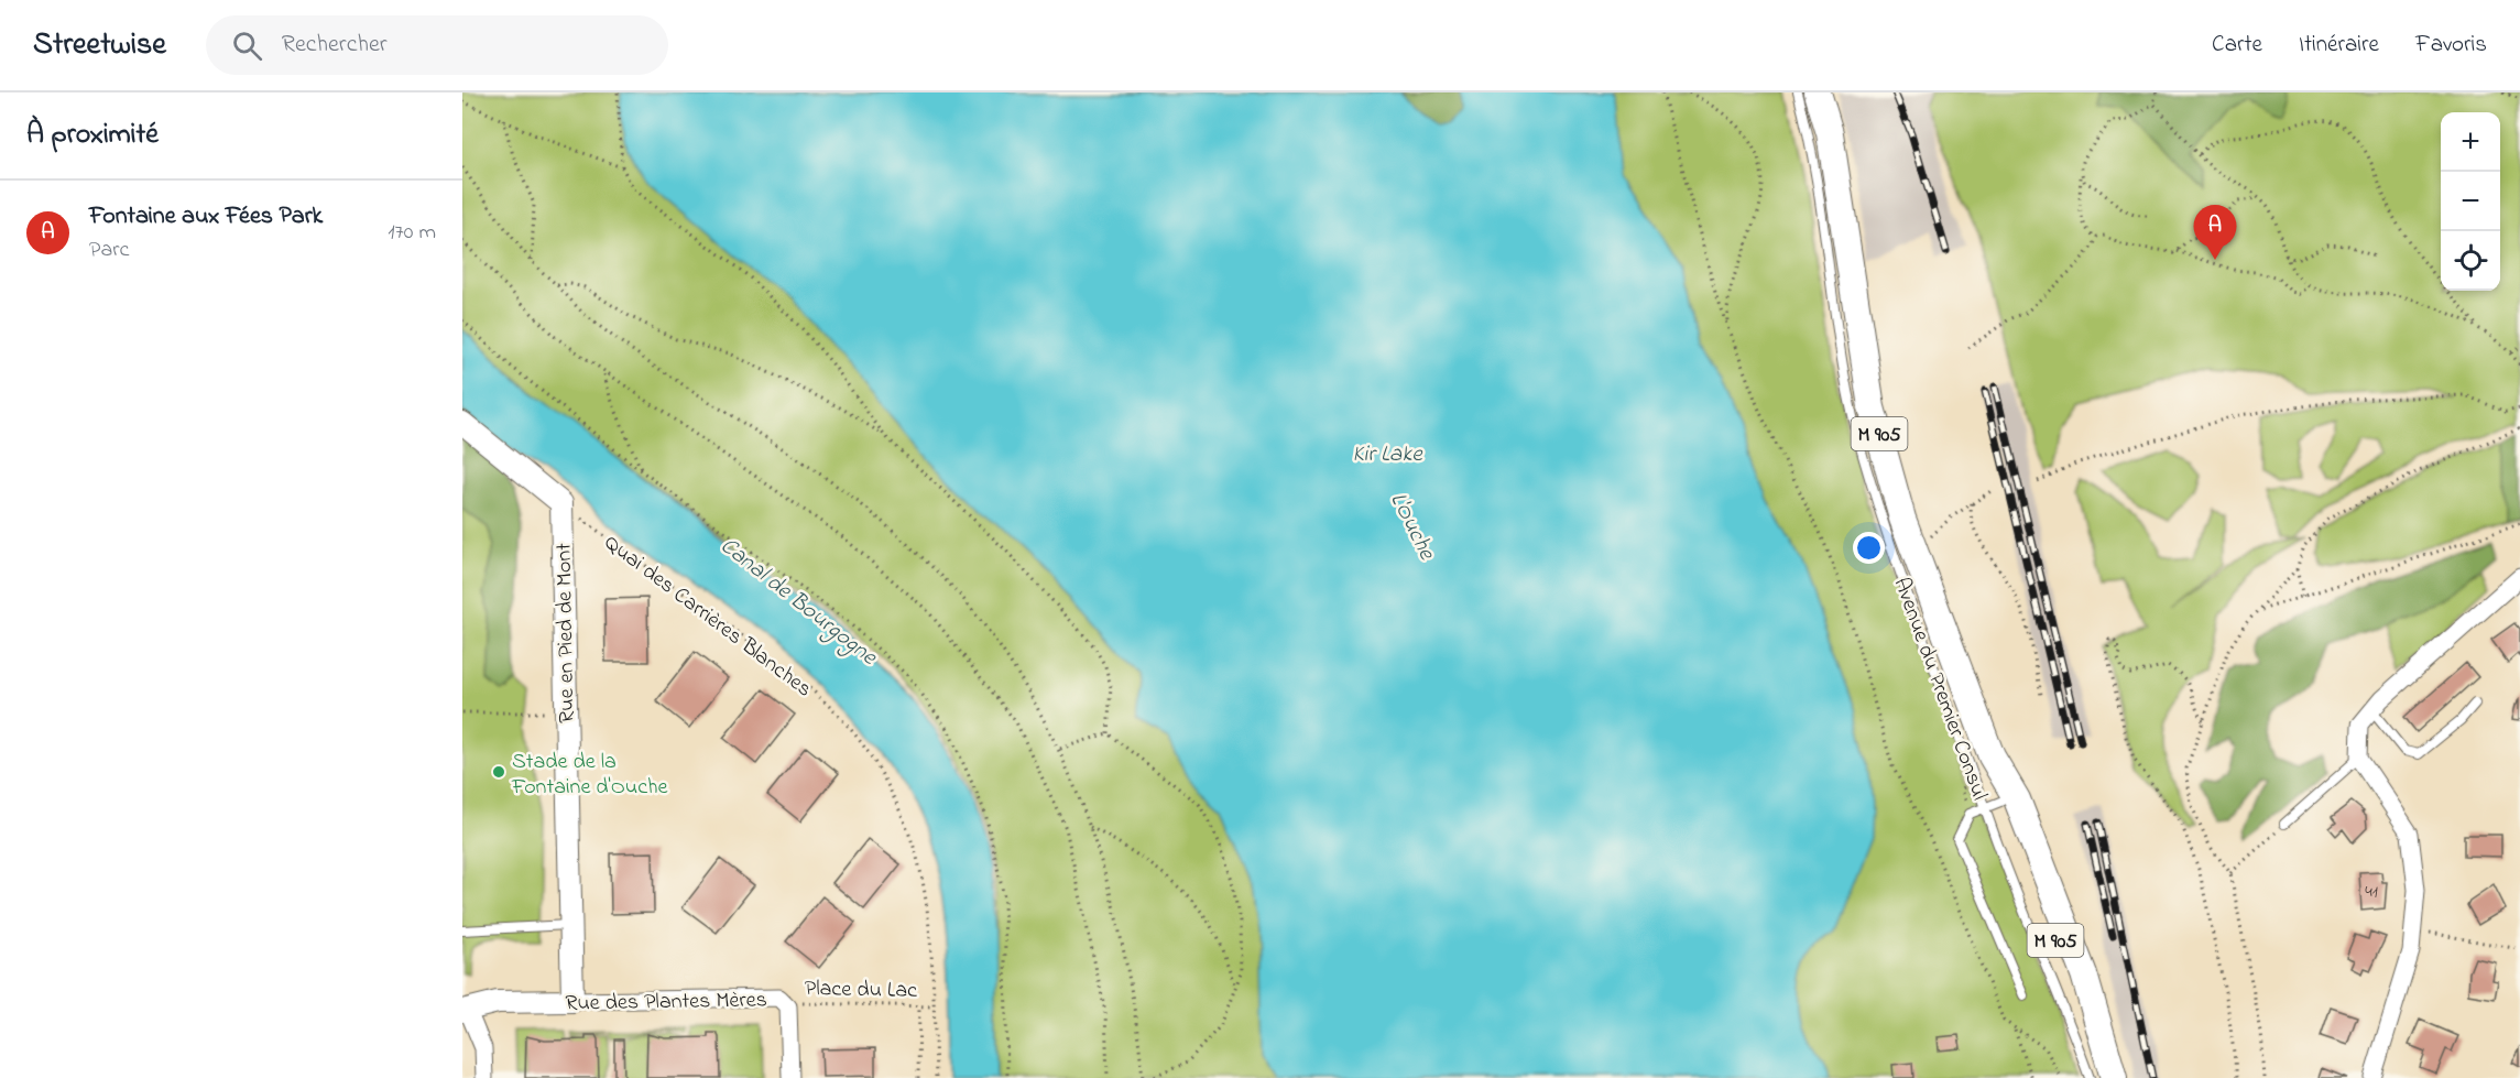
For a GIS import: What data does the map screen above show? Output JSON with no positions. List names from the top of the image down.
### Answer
{
  "streets": {
    "main road": ["M 905", "Avenue du Premier Consul"],
    "street": ["Rue en Pied de Mont", "Rue des Plantes Mères"],
    "path": ["Quai des Carrières Blanches", "Place du Lac"]
  },
  "crossings": [
    ["Quai des Carrières Blanches", "Rue en Pied de Mont"],
    ["Quai des Carrières Blanches", "Place du Lac"],
    ["Rue en Pied de Mont", "Rue des Plantes Mères"],
    ["Place du Lac", "Rue des Plantes Mères"]
  ],
  "water": ["Kir Lake", "L'Ouche", "Canal de Bourgogne"],
  "places": ["Stade de la Fontaine d'Ouche"],
  "house_numbers": ["41"],
  "page": {
    "header": "Streetwise",
    "search": "Rechercher",
    "nav": ["Carte", "Itinéraire", "Favoris"],
    "heading": "À proximité",
    "map_buttons": ["+", "−"],
    "list": [
      {
        "mark": "A",
        "name": "Fontaine aux Fées Park",
        "note": "Parc",
        "value": "170 m"
      }
    ],
    "pins": "A"
  }
}
